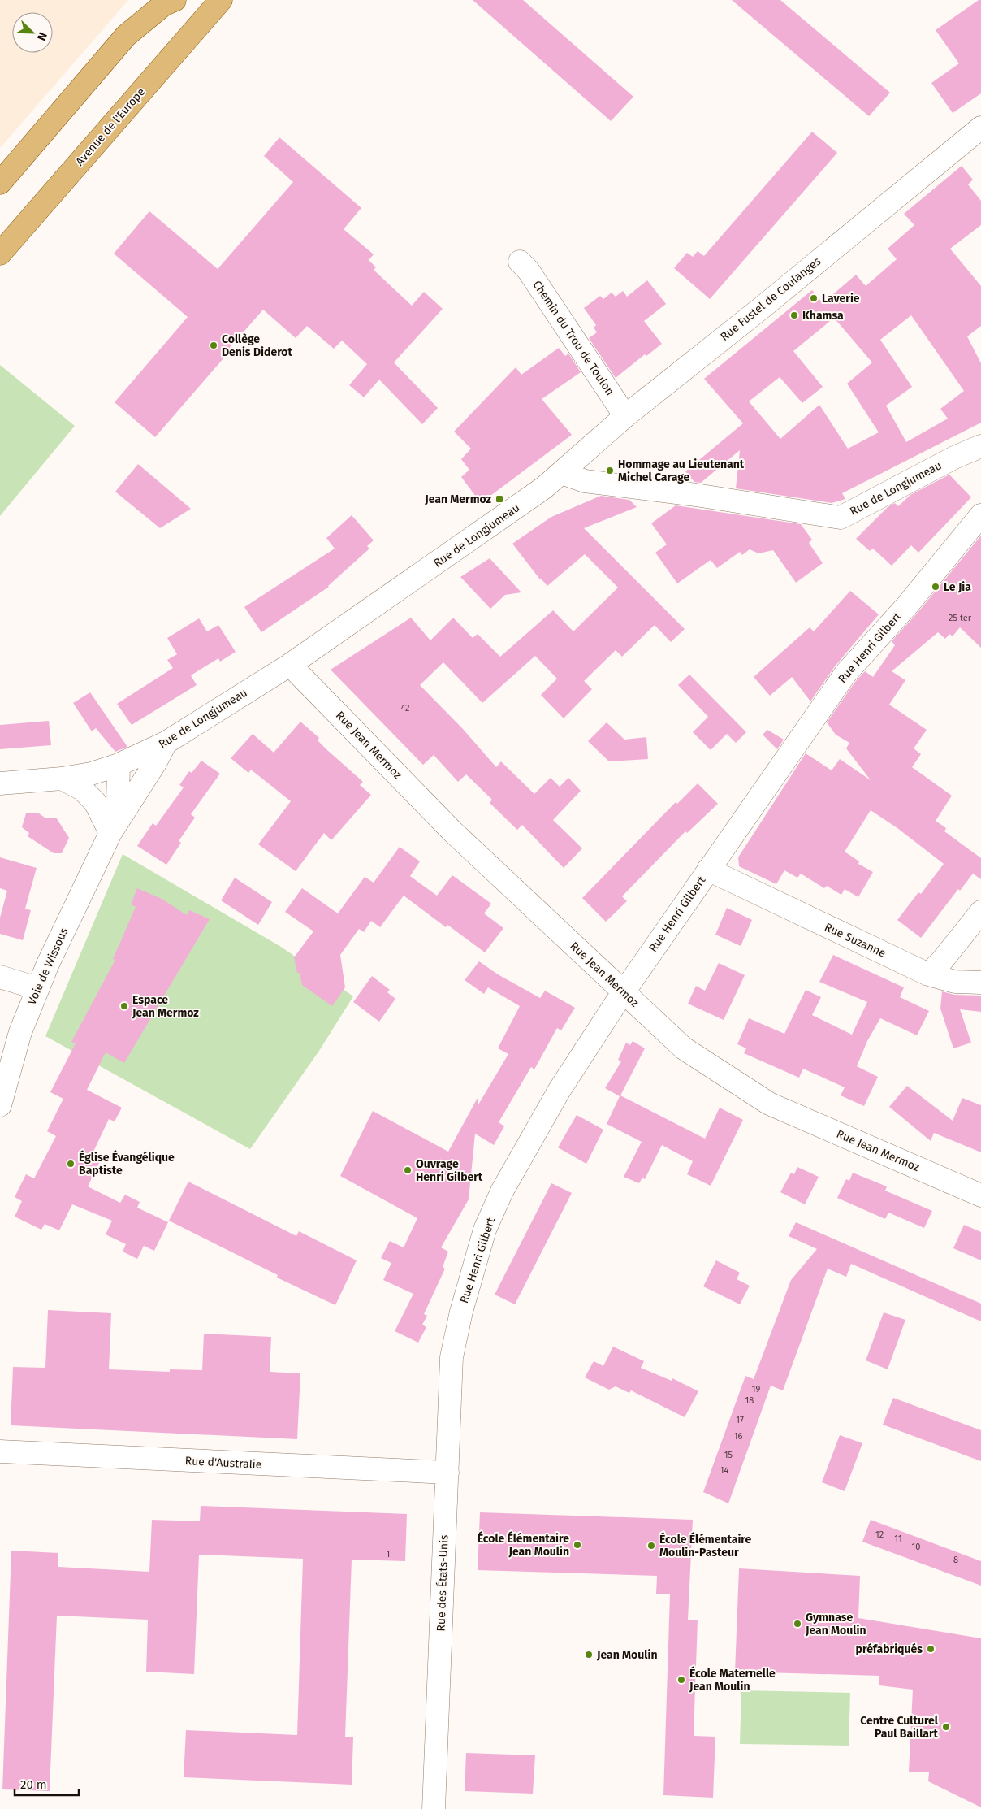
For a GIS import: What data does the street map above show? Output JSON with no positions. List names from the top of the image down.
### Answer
{
  "streets": {
    "main road": ["Avenue de l'Europe"],
    "street": [
      "Rue Fustel de Coulanges",
      "Chemin du Trou de Toulon",
      "Rue de Longjumeau",
      "Rue Henri Gilbert",
      "Rue Jean Mermoz",
      "Rue Suzanne",
      "Voie de Wissous",
      "Rue d'Australie",
      "Rue des États-Unis"
    ]
  },
  "crossings": [
    ["Rue Fustel de Coulanges", "Chemin du Trou de Toulon"],
    ["Rue Fustel de Coulanges", "Rue de Longjumeau"],
    ["Rue de Longjumeau", "Rue Jean Mermoz"],
    ["Rue de Longjumeau", "Voie de Wissous"],
    ["Rue Henri Gilbert", "Rue Jean Mermoz"],
    ["Rue Henri Gilbert", "Rue Suzanne"],
    ["Rue Henri Gilbert", "Rue des États-Unis"],
    ["Rue d'Australie", "Rue des États-Unis"]
  ],
  "places": {
    "other": [
      "Laverie",
      "Khamsa",
      "Collège Denis Diderot",
      "Hommage au Lieutenant Michel Carage",
      "Le Jia",
      "Espace Jean Mermoz",
      "Église Évangélique Baptiste",
      "Ouvrage Henri Gilbert",
      "École Élémentaire Jean Moulin",
      "École Élémentaire Moulin-Pasteur",
      "Gymnase Jean Moulin",
      "préfabriqués",
      "Jean Moulin",
      "École Maternelle Jean Moulin",
      "Centre Culturel Paul Baillart"
    ],
    "transit": ["Jean Mermoz"]
  },
  "house_numbers": [
    "25 ter",
    "42",
    "19",
    "18",
    "17",
    "16",
    "15",
    "14",
    "12",
    "11",
    "10",
    "1",
    "8"
  ],
  "scale_bar": "20 m",
  "north": "bottom right"
}
